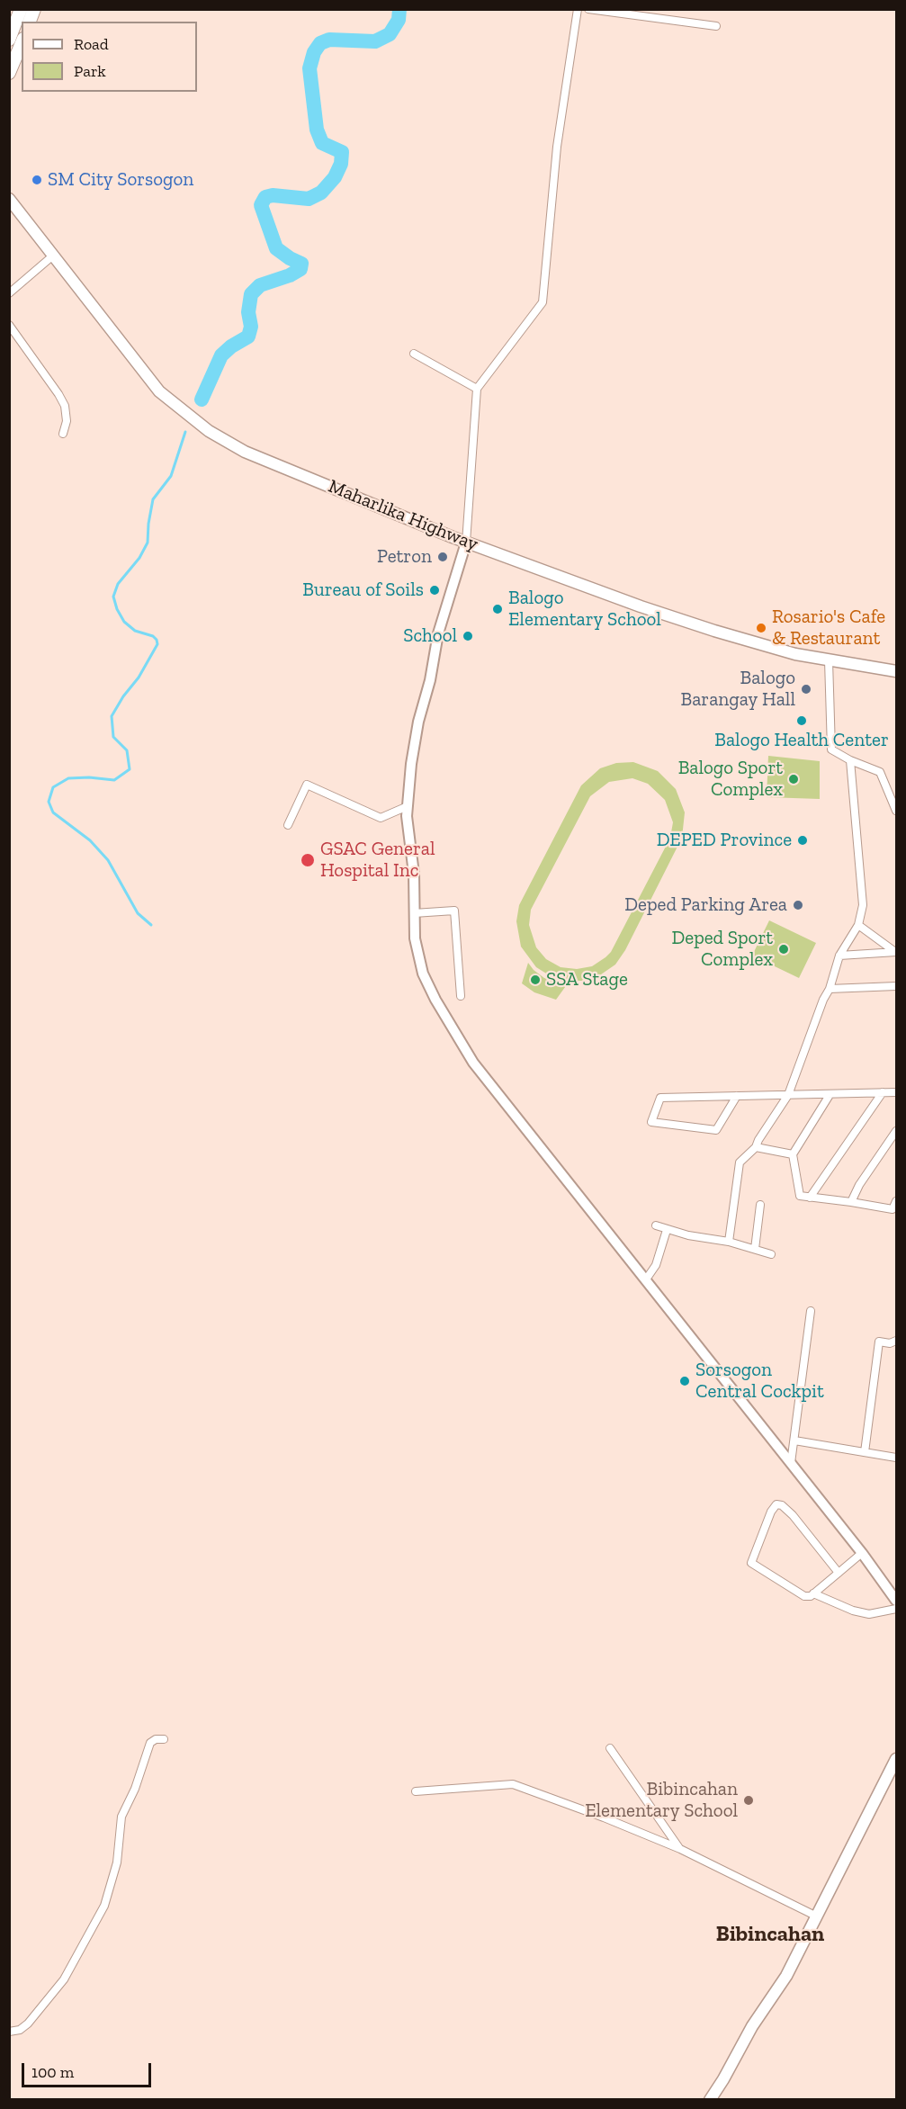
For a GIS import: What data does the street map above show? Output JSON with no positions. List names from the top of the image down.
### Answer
{
  "streets": {
    "main road": ["Maharlika Highway"]
  },
  "districts": ["Bibincahan"],
  "places": [
    "SM City Sorsogon",
    "Petron",
    "Bureau of Soils",
    "Balogo Elementary School",
    "Rosario's Cafe & Restaurant",
    "School",
    "Balogo Barangay Hall",
    "Balogo Health Center",
    "Balogo Sport Complex",
    "DEPED Province",
    "GSAC General Hospital Inc",
    "Deped Parking Area",
    "Deped Sport Complex",
    "SSA Stage",
    "Sorsogon Central Cockpit",
    "Bibincahan Elementary School"
  ],
  "legend": ["Road", "Park"],
  "scale_bar": "100 m"
}
